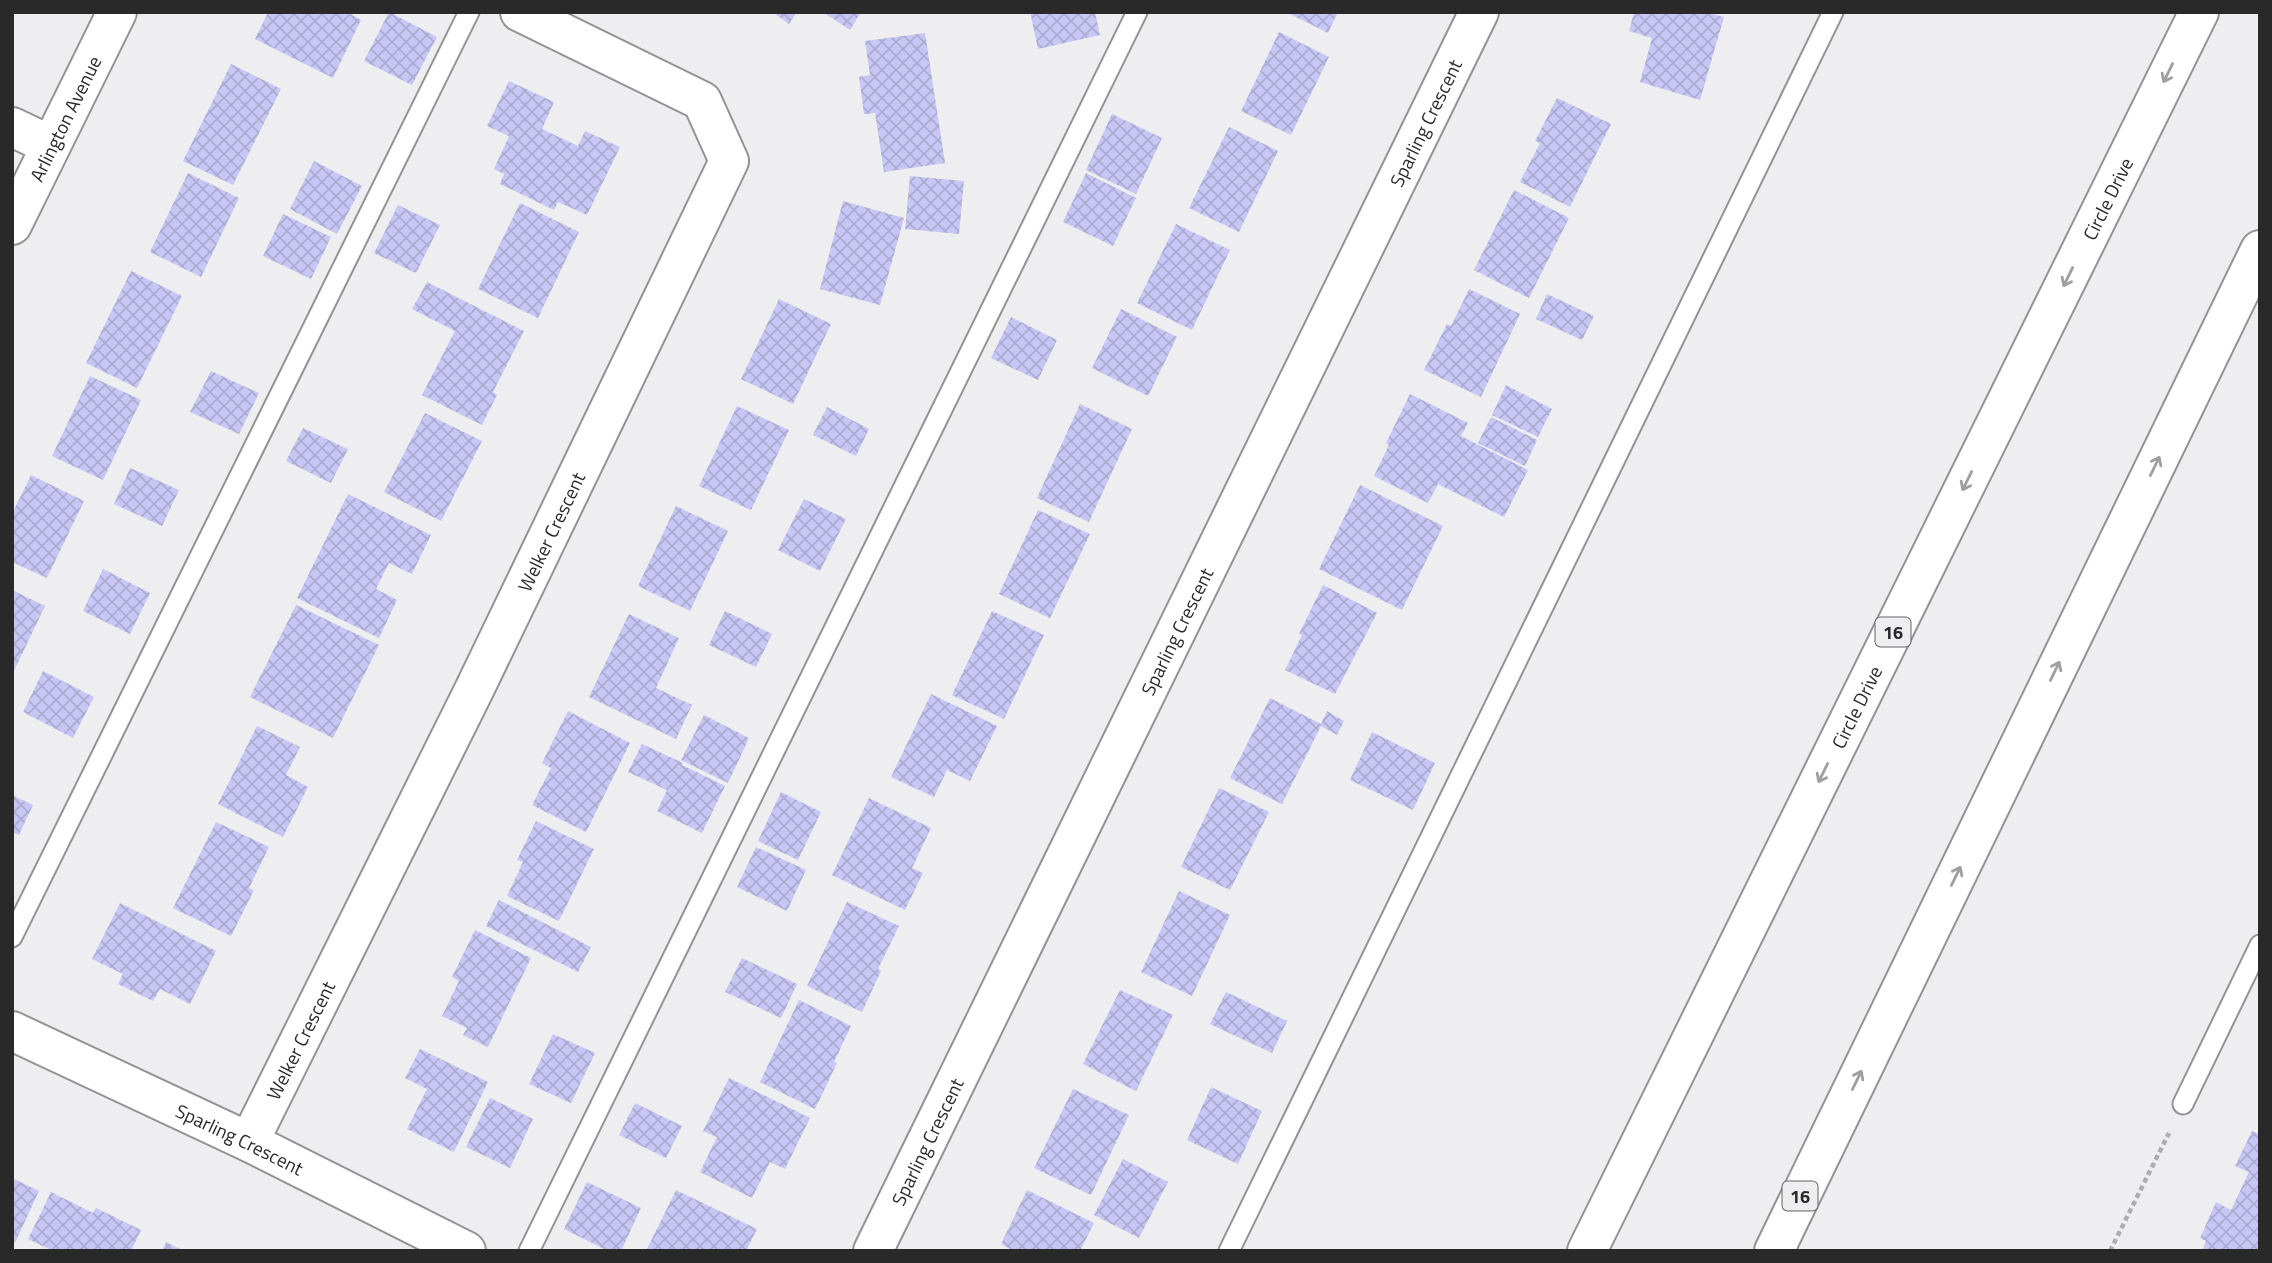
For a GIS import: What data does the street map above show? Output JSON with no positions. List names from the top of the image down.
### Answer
{
  "streets": {
    "main road": [
      "Arlington Avenue",
      "Sparling Crescent",
      "Circle Drive",
      "Welker Crescent",
      "16"
    ]
  },
  "crossings": [
    ["Sparling Crescent", "Welker Crescent"]
  ]
}
